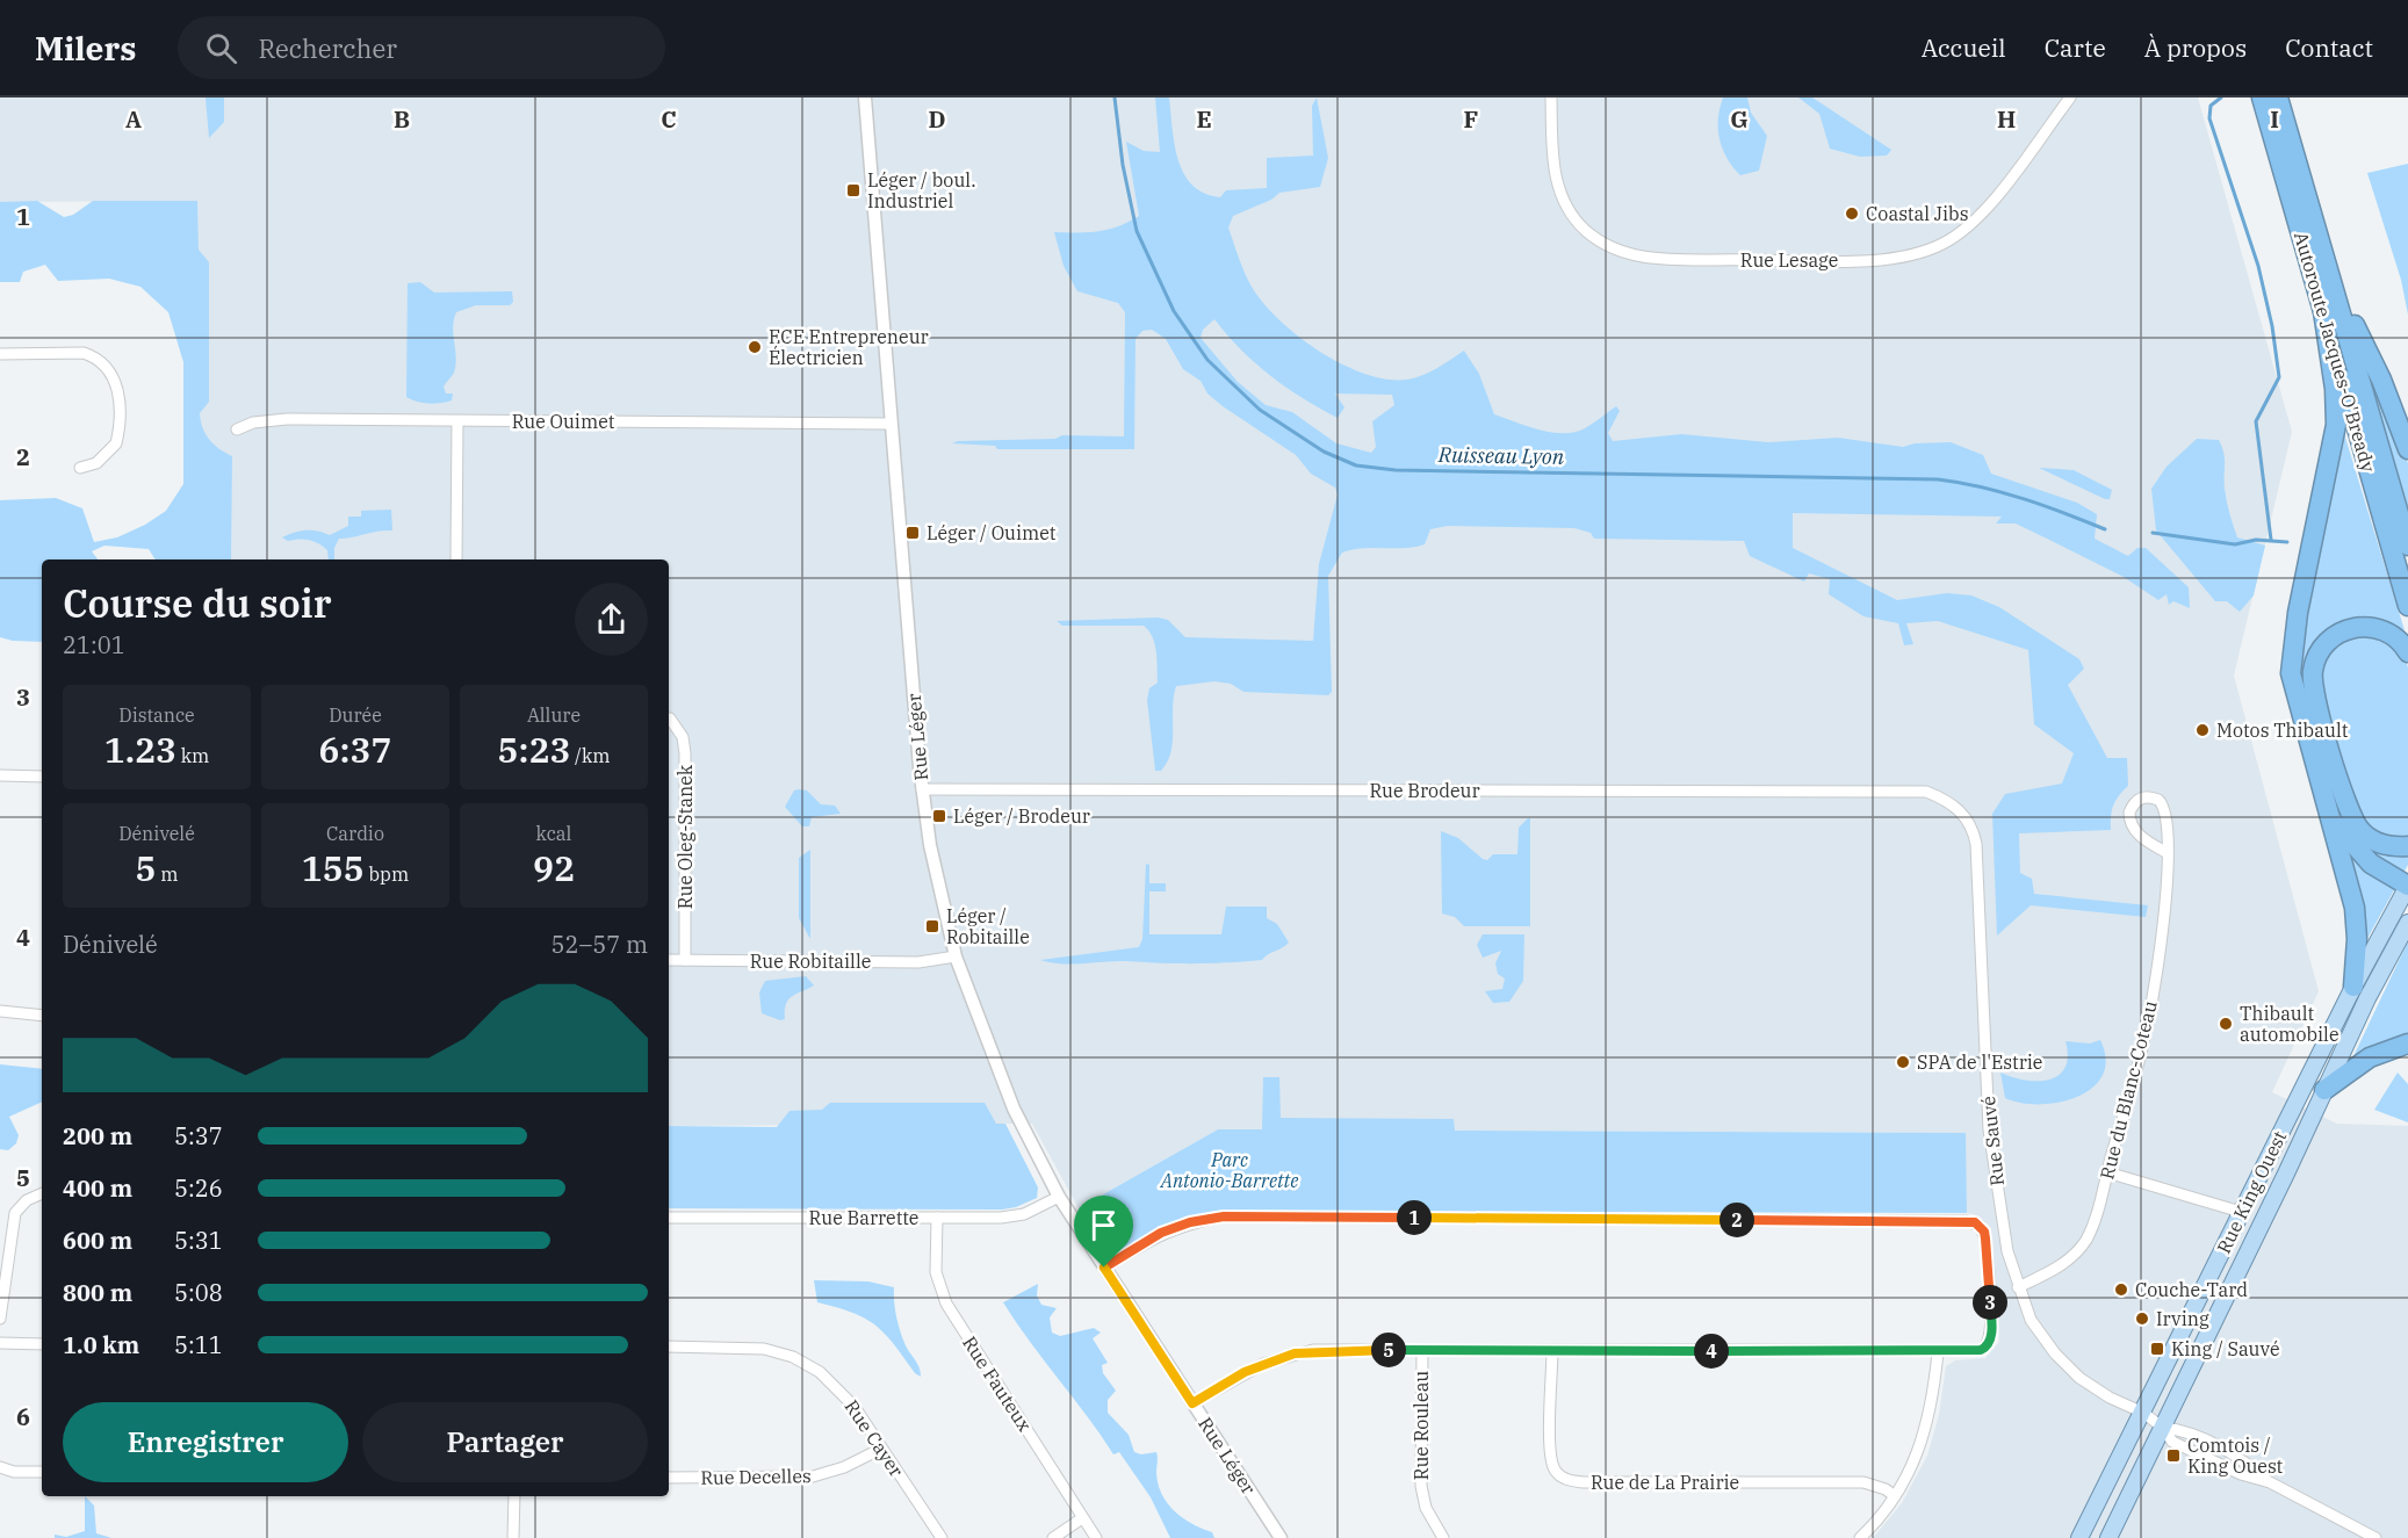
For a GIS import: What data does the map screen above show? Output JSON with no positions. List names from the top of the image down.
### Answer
{
  "streets": {
    "highway": ["Autoroute Jacques-O'Bready"],
    "main road": ["Rue King Ouest"],
    "street": [
      "Rue Lesage",
      "Rue Ouimet",
      "Rue Léger",
      "Rue Brodeur",
      "Rue Oleg-Stanek",
      "Rue Robitaille",
      "Rue du Blanc-Coteau",
      "Rue Sauvé",
      "Rue Barrette",
      "Rue Fauteux",
      "Rue Rouleau",
      "Rue Cayer",
      "Rue Decelles",
      "Rue de La Prairie"
    ]
  },
  "crossings": [
    ["Rue Ouimet", "Rue Léger"],
    ["Rue Léger", "Rue Brodeur"],
    ["Rue Léger", "Rue Robitaille"],
    ["Rue Léger", "Rue Barrette"],
    ["Rue Brodeur", "Rue Sauvé"],
    ["Rue Oleg-Stanek", "Rue Robitaille"],
    ["Rue du Blanc-Coteau", "Rue Sauvé"],
    ["Rue Sauvé", "Rue King Ouest"],
    ["Rue Barrette", "Rue Fauteux"],
    ["Rue Cayer", "Rue Decelles"]
  ],
  "water": ["Ruisseau Lyon"],
  "parks": ["Parc Antonio-Barrette"],
  "places": {
    "transit": [
      "Léger / boul. Industriel",
      "Léger / Ouimet",
      "Léger / Brodeur",
      "Léger / Robitaille",
      "King / Sauvé",
      "Comtois / King Ouest"
    ],
    "other": [
      "Coastal Jibs",
      "ECE Entrepreneur Électricien",
      "Motos Thibault",
      "Thibault automobile",
      "SPA de l'Estrie",
      "Couche-Tard",
      "Irving"
    ]
  },
  "page": {
    "header": "Milers",
    "search": "Rechercher",
    "nav": [
      "Accueil",
      "Carte",
      "À propos",
      "Contact"
    ],
    "heading": ["Course du soir", "21:01"],
    "stats": [
      ["Distance", "1.23 km"],
      ["Durée", "6:37"],
      ["Allure", "5:23 /km"],
      ["Dénivelé", "5 m"],
      ["Cardio", "155 bpm"],
      ["kcal", "92"]
    ],
    "chart": ["Dénivelé", "52–57 m"],
    "list": [
      {
        "name": "200 m",
        "note": "5:37"
      },
      {
        "name": "400 m",
        "note": "5:26"
      },
      {
        "name": "600 m",
        "note": "5:31"
      },
      {
        "name": "800 m",
        "note": "5:08"
      },
      {
        "name": "1.0 km",
        "note": "5:11"
      }
    ],
    "pins": [
      "1",
      "2",
      "3",
      "5",
      "4"
    ],
    "buttons": ["Enregistrer", "Partager"]
  },
  "grid": {
    "columns": [
      "A",
      "B",
      "C",
      "D",
      "E",
      "F",
      "G",
      "H",
      "I"
    ],
    "rows": [
      "1",
      "2",
      "3",
      "4",
      "5",
      "6"
    ]
  }
}
